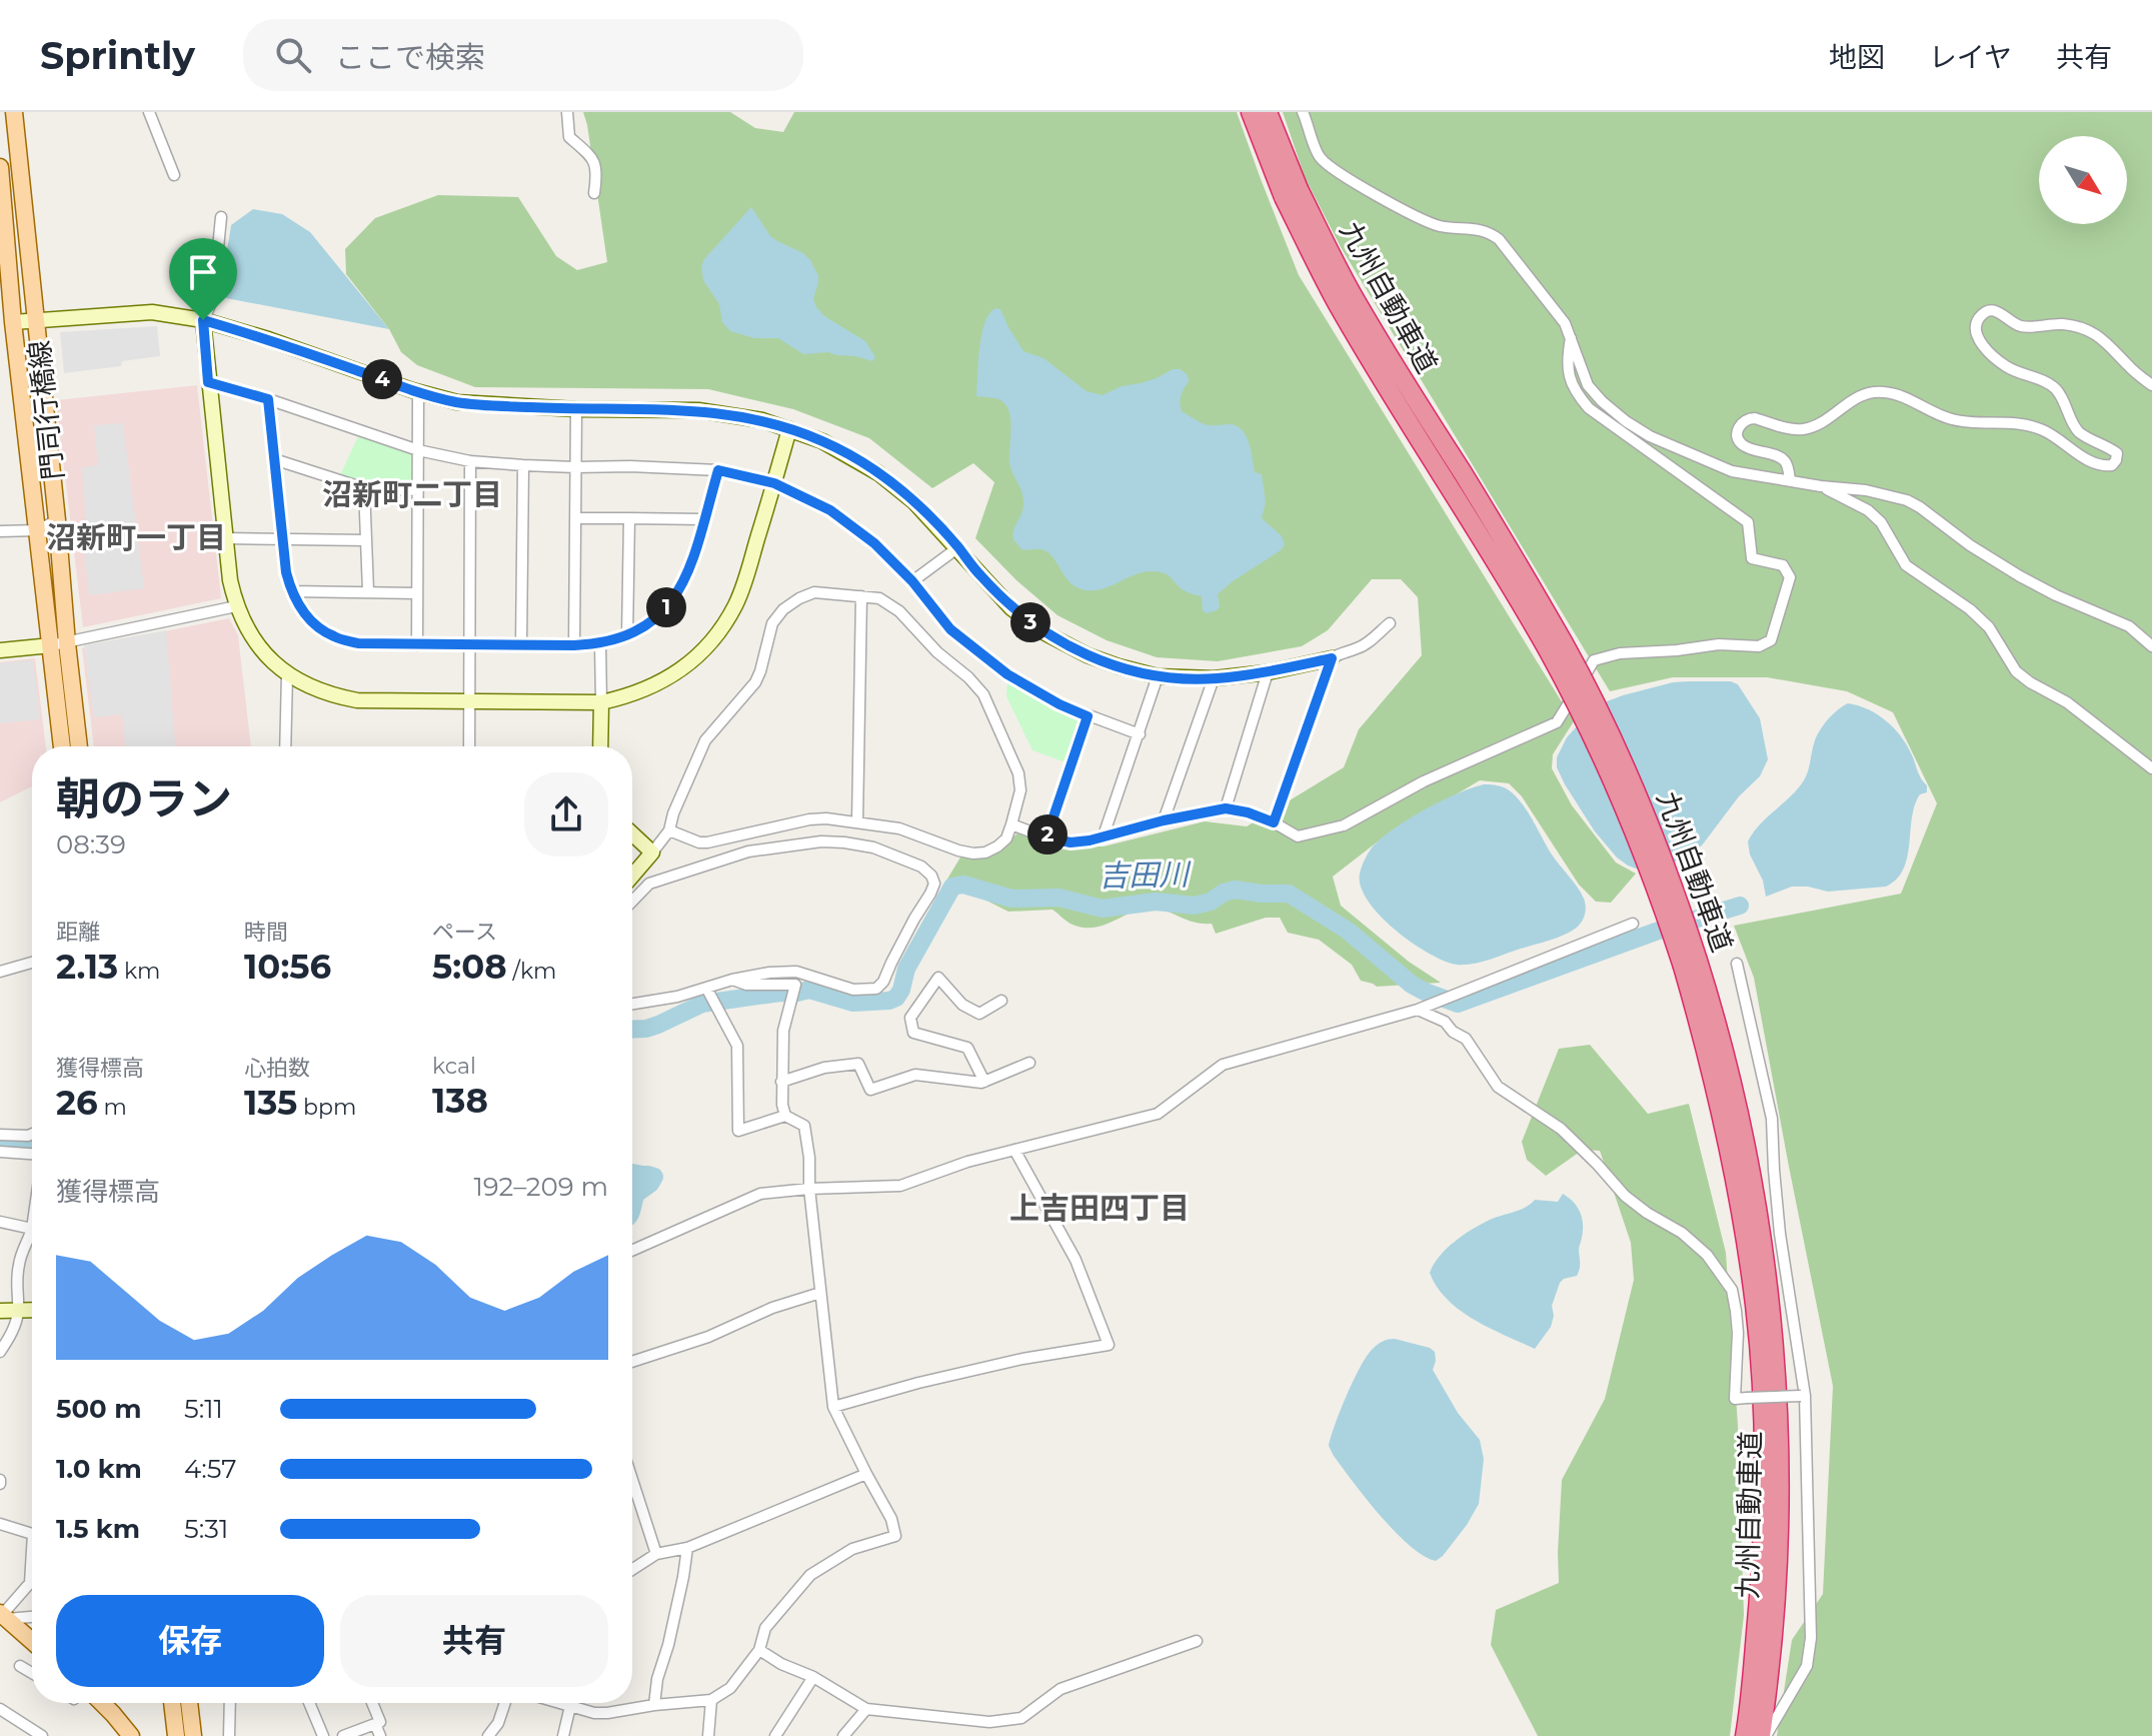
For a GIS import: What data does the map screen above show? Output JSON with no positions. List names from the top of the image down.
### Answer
{
  "streets": {
    "highway": ["九州自動車道"],
    "main road": ["門司行橋線"]
  },
  "districts": ["沼新町二丁目", "沼新町一丁目", "上吉田四丁目"],
  "water": ["吉田川"],
  "north": "bottom right",
  "page": {
    "header": "Sprintly",
    "search": "ここで検索",
    "nav": ["地図", "レイヤ", "共有"],
    "pins": [
      "4",
      "1",
      "3",
      "2"
    ],
    "heading": ["朝のラン", "08:39"],
    "stats": [
      ["距離", "2.13 km"],
      ["時間", "10:56"],
      ["ペース", "5:08 /km"],
      ["獲得標高", "26 m"],
      ["心拍数", "135 bpm"],
      ["kcal", "138"]
    ],
    "chart": ["獲得標高", "192–209 m"],
    "list": [
      {
        "name": "500 m",
        "note": "5:11"
      },
      {
        "name": "1.0 km",
        "note": "4:57"
      },
      {
        "name": "1.5 km",
        "note": "5:31"
      }
    ],
    "buttons": ["保存", "共有"]
  }
}
